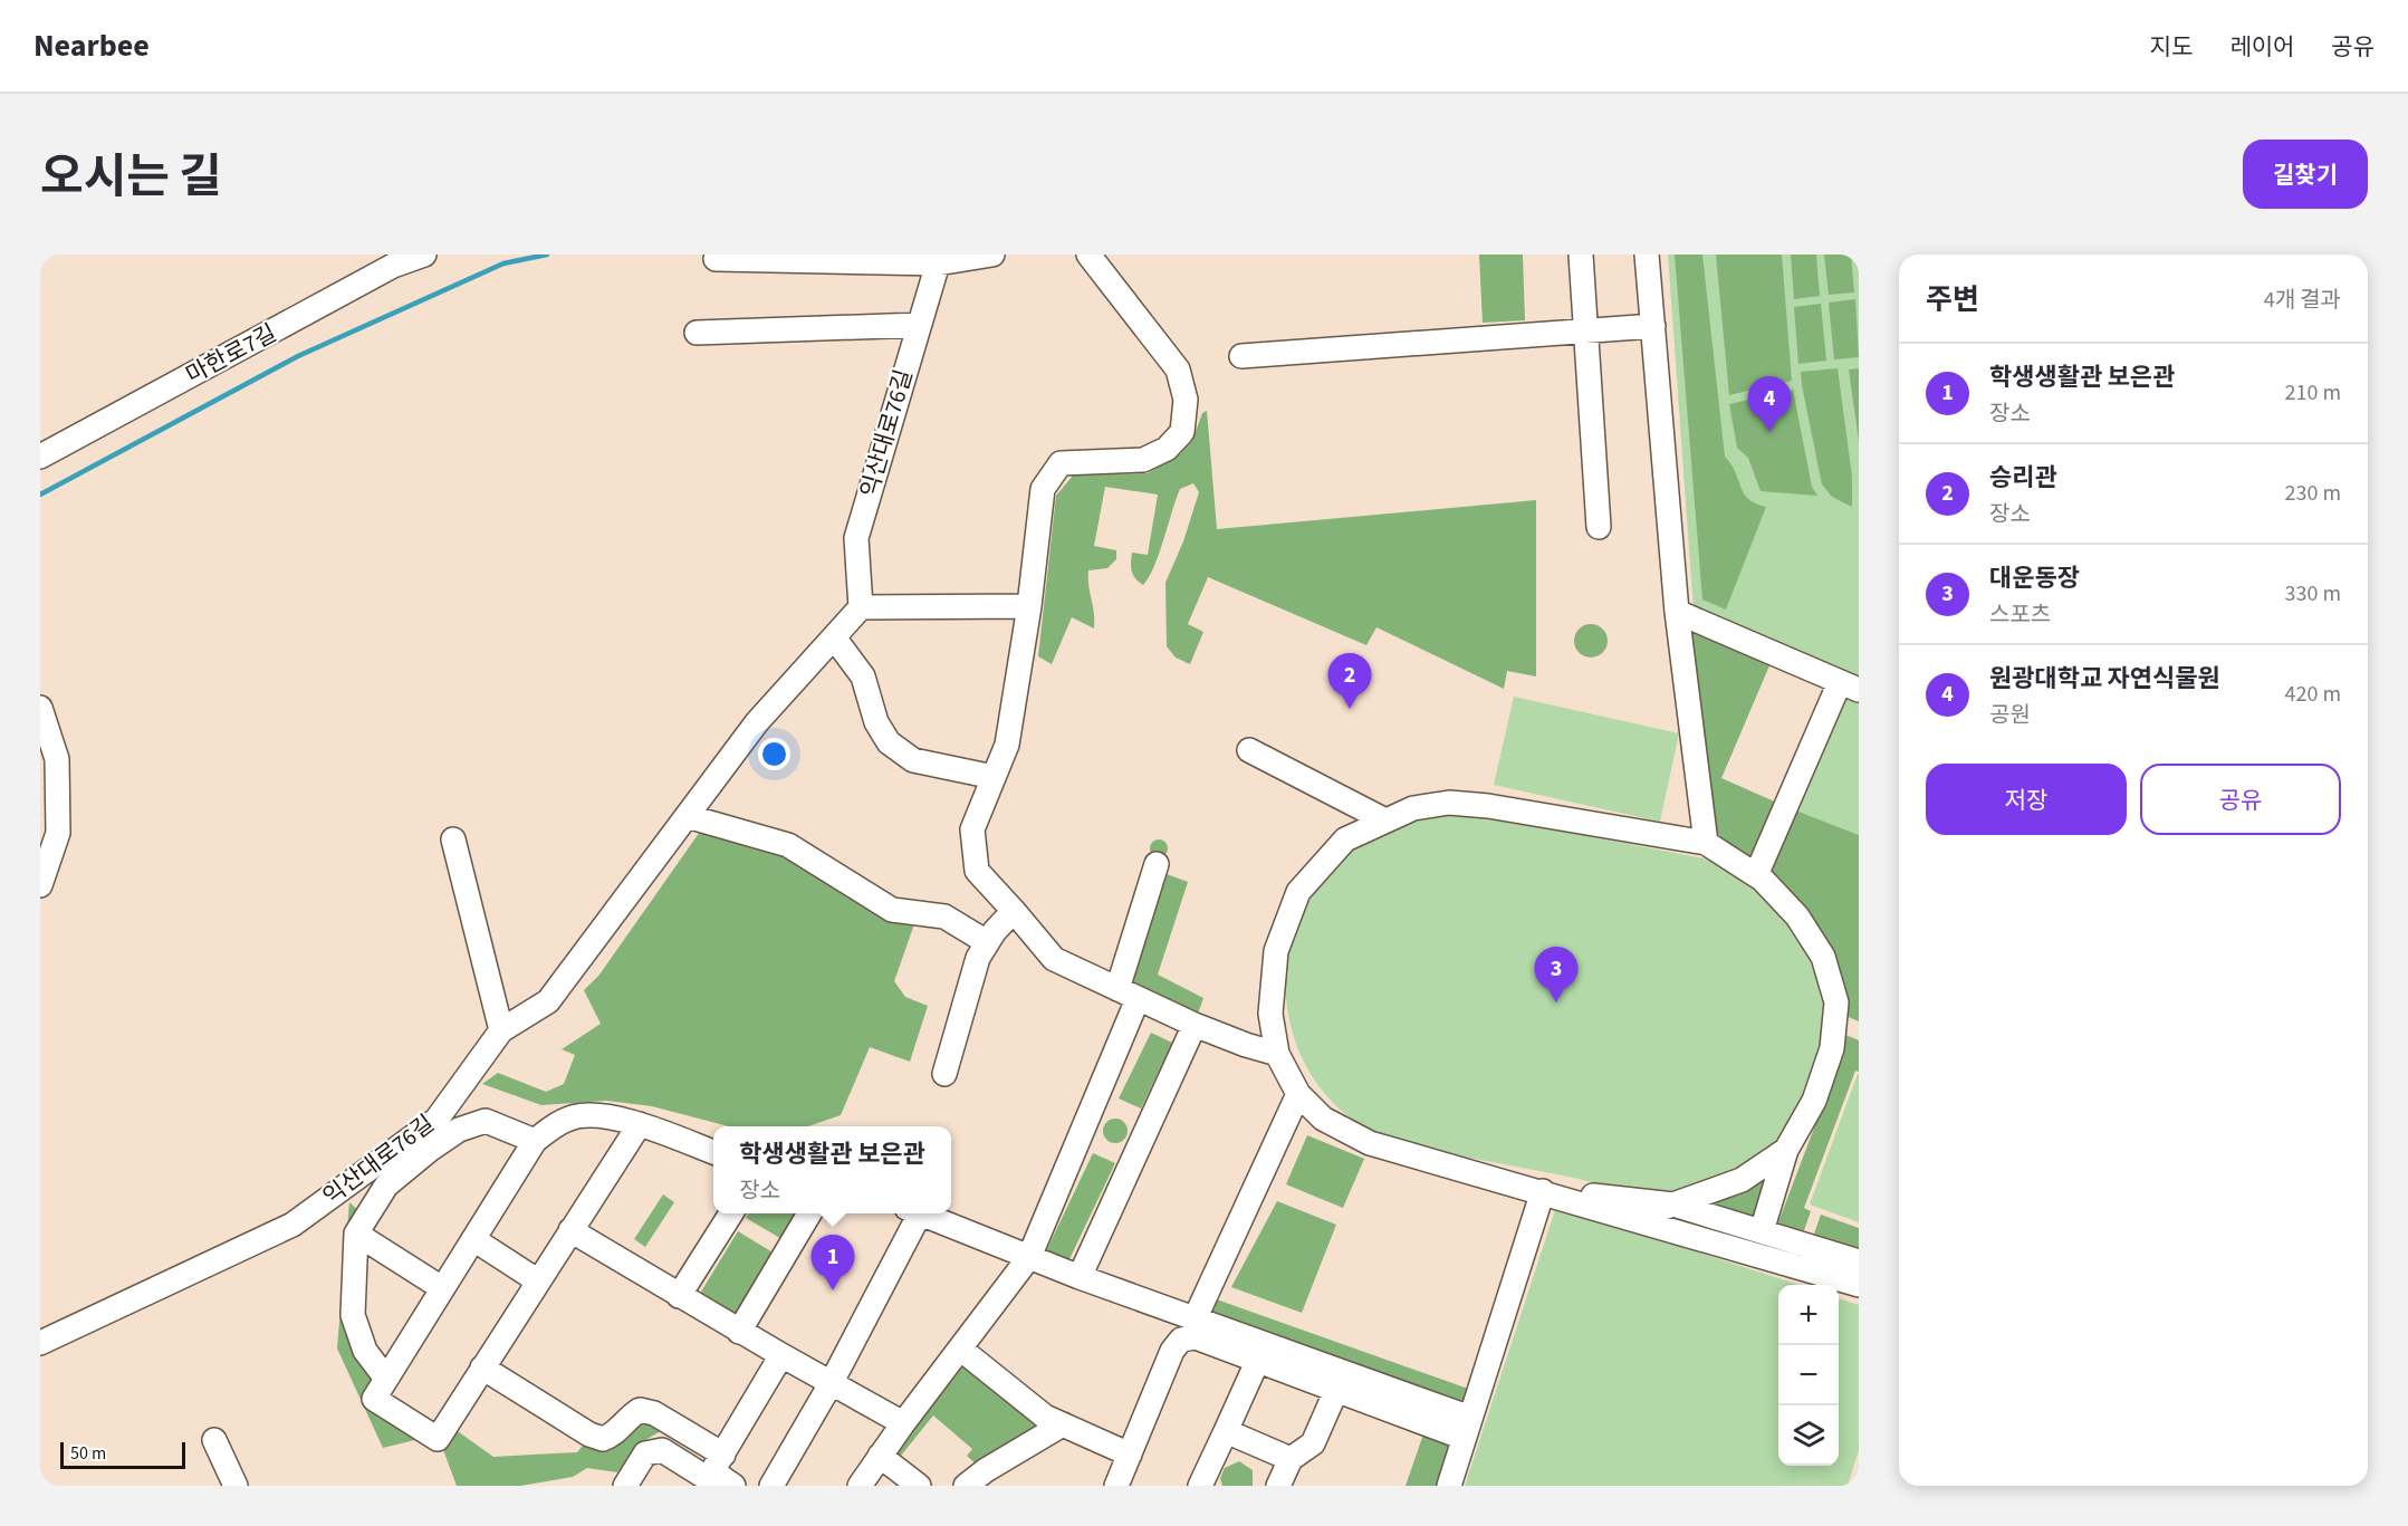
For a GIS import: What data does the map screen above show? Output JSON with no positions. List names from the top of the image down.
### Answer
{
  "streets": {
    "street": ["마한로7길", "익산대로76길"]
  },
  "scale_bar": "50 m",
  "page": {
    "header": "Nearbee",
    "nav": ["지도", "레이어", "공유"],
    "title": "오시는 길",
    "buttons": [
      "길찾기",
      ["저장", "공유"]
    ],
    "heading": ["주변", "4개 결과"],
    "list": [
      {
        "mark": "1",
        "name": "학생생활관 보은관",
        "note": "장소",
        "value": "210 m"
      },
      {
        "mark": "2",
        "name": "승리관",
        "note": "장소",
        "value": "230 m"
      },
      {
        "mark": "3",
        "name": "대운동장",
        "note": "스포츠",
        "value": "330 m"
      },
      {
        "mark": "4",
        "name": "원광대학교 자연식물원",
        "note": "공원",
        "value": "420 m"
      }
    ],
    "pins": [
      "4",
      "2",
      "3",
      "1"
    ],
    "popup": ["학생생활관 보은관", "장소"],
    "map_buttons": ["+", "−"],
    "scale": "50 m"
  }
}
